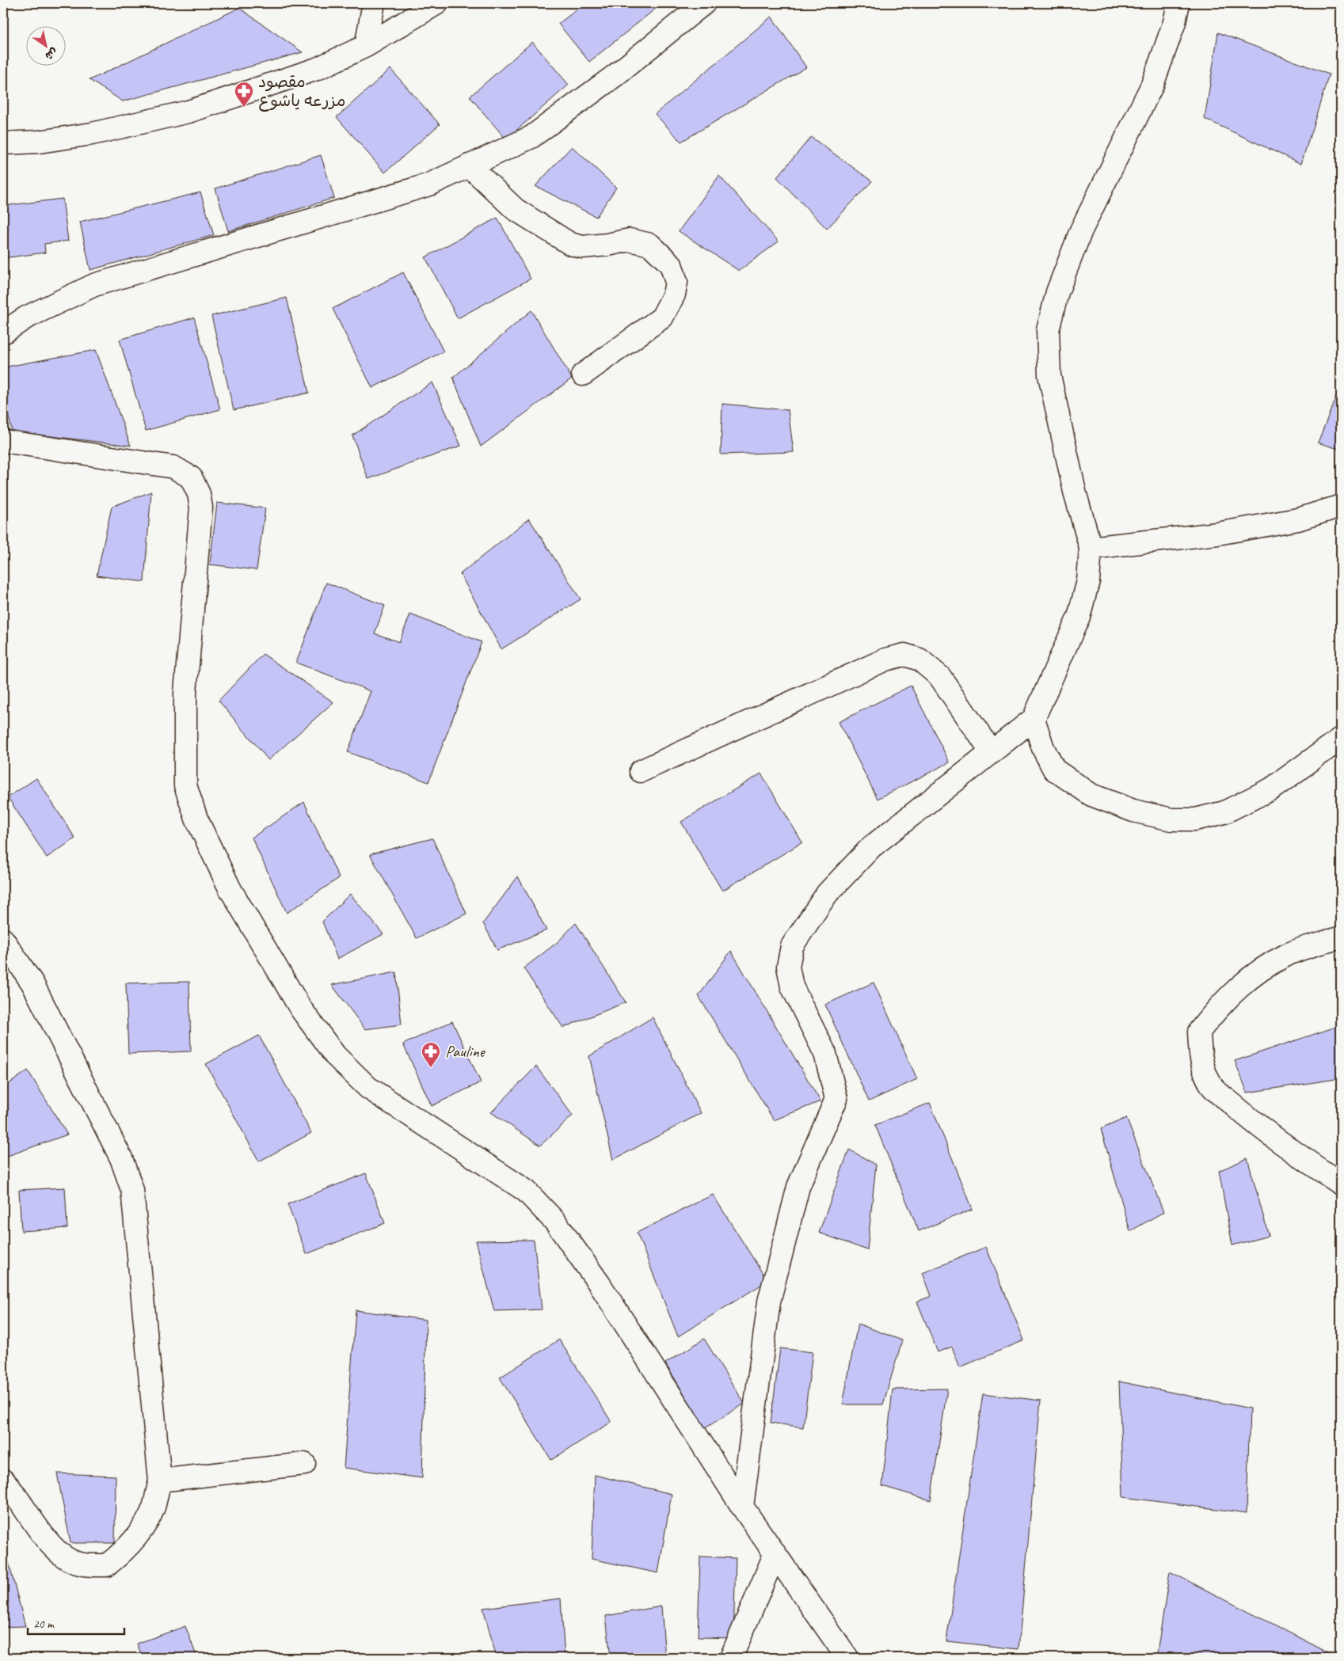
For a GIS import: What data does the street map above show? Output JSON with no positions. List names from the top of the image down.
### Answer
{
  "places": {
    "pharmacy": ["مقصود مزرعه ياشوع", "Pauline"]
  },
  "scale_bar": "20 m",
  "north": "bottom right"
}
